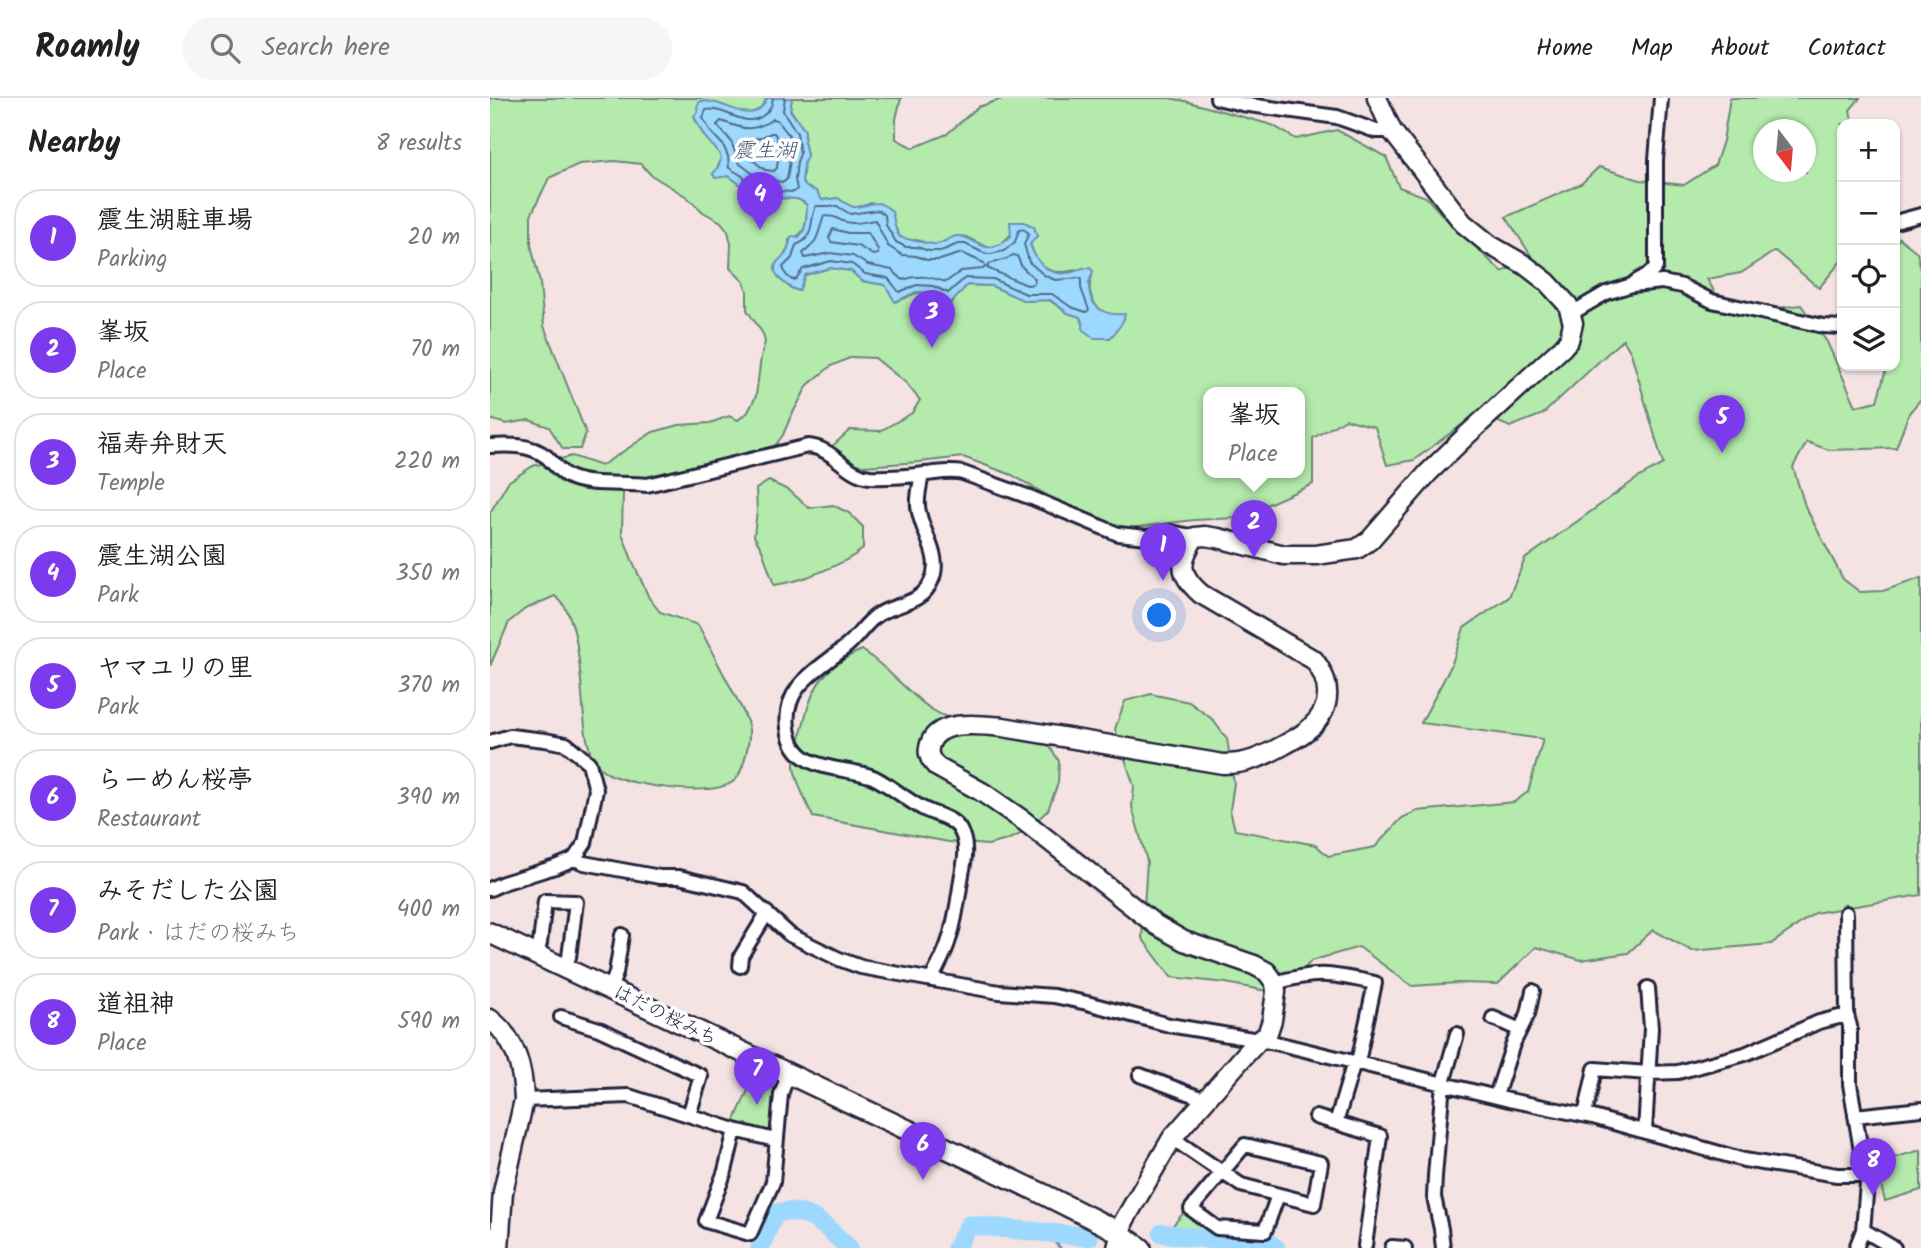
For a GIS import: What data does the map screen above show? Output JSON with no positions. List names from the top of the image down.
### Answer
{
  "streets": {
    "main road": ["はだの桜みち"]
  },
  "water": ["震生湖"],
  "north": "bottom",
  "page": {
    "header": "Roamly",
    "search": "Search here",
    "nav": [
      "Home",
      "Map",
      "About",
      "Contact"
    ],
    "heading": ["Nearby", "8 results"],
    "map_buttons": ["+", "−"],
    "pins": [
      "4",
      "3",
      "5",
      "2",
      "1",
      "7",
      "6",
      "8"
    ],
    "list": [
      {
        "mark": "1",
        "name": "震生湖駐車場",
        "note": "Parking",
        "value": "20 m"
      },
      {
        "mark": "2",
        "name": "峯坂",
        "note": "Place",
        "value": "70 m"
      },
      {
        "mark": "3",
        "name": "福寿弁財天",
        "note": "Temple",
        "value": "220 m"
      },
      {
        "mark": "4",
        "name": "震生湖公園",
        "note": "Park",
        "value": "350 m"
      },
      {
        "mark": "5",
        "name": "ヤマユリの里",
        "note": "Park",
        "value": "370 m"
      },
      {
        "mark": "6",
        "name": "らーめん桜亭",
        "note": "Restaurant",
        "value": "390 m"
      },
      {
        "mark": "7",
        "name": "みそだした公園",
        "note": "Park · はだの桜みち",
        "value": "400 m"
      },
      {
        "mark": "8",
        "name": "道祖神",
        "note": "Place",
        "value": "590 m"
      }
    ],
    "popup": ["峯坂", "Place"]
  }
}
